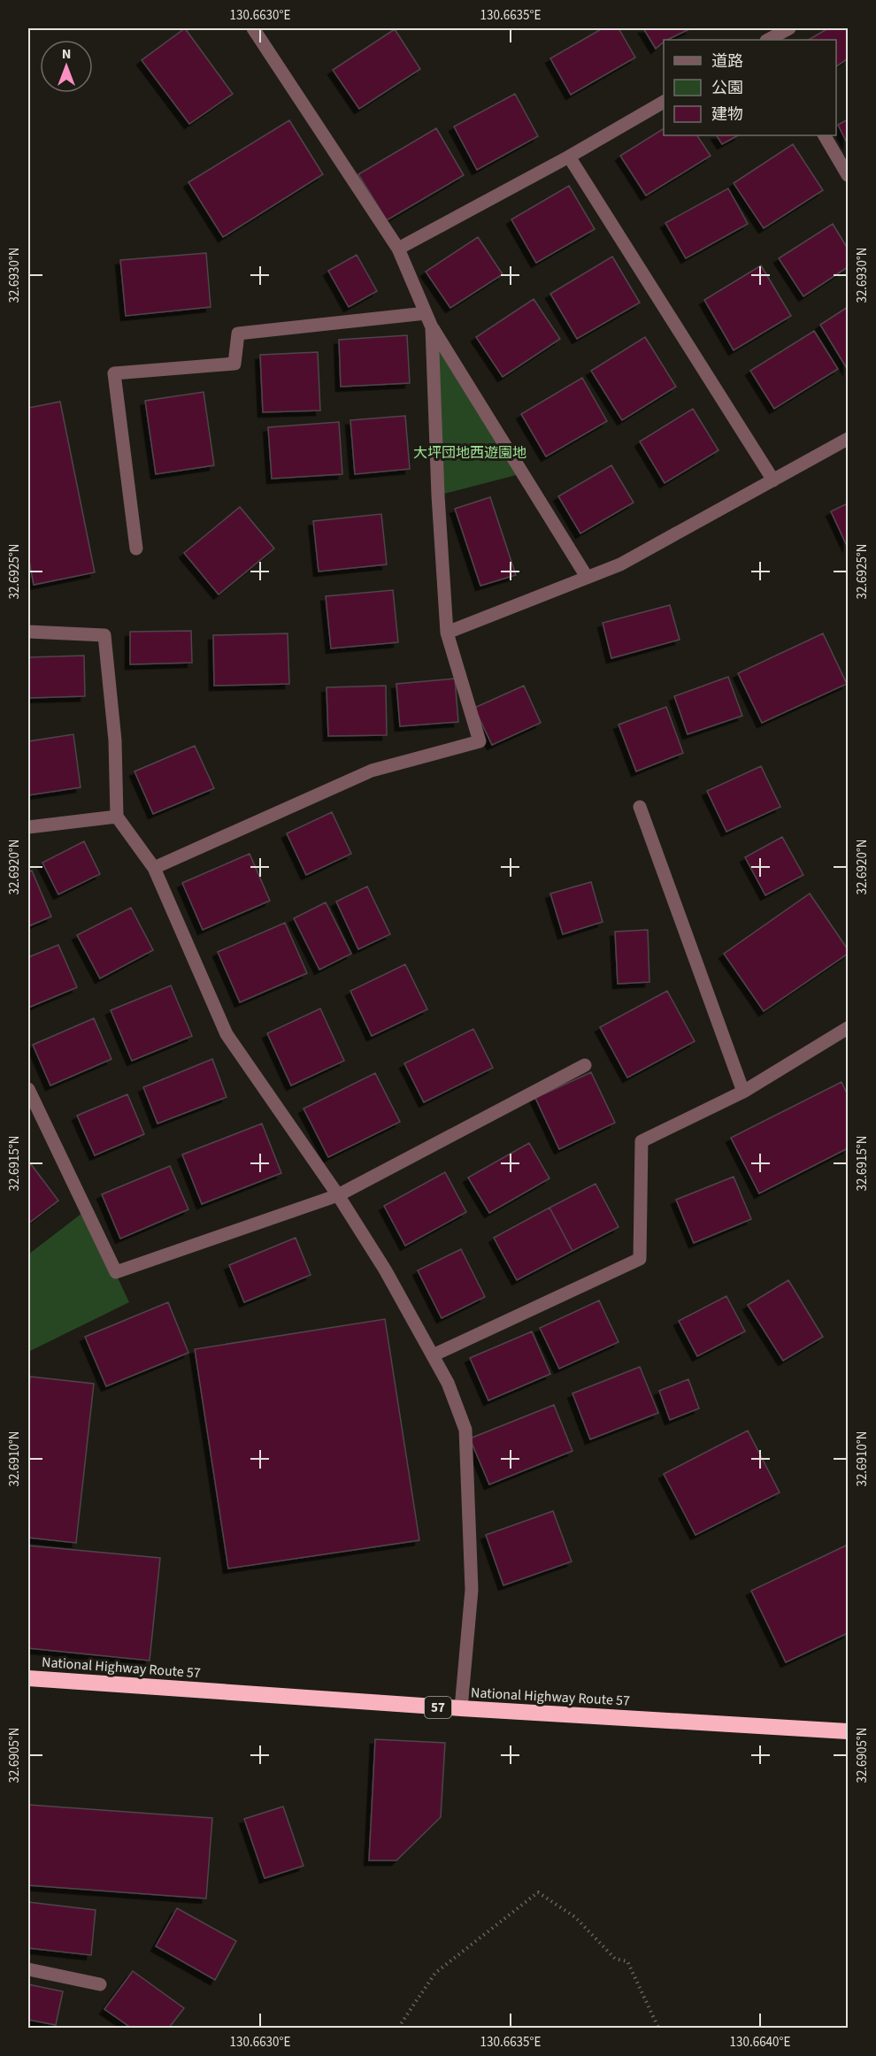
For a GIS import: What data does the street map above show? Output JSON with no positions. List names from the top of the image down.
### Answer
{
  "streets": {
    "highway": ["National Highway Route 57", "57"]
  },
  "parks": ["大坪団地西遊園地"],
  "legend": ["道路", "公園", "建物"],
  "north": "top",
  "coordinates": [
    "130.6630°E",
    "130.6635°E",
    "32.6930°N",
    "32.6925°N",
    "32.6920°N",
    "32.6915°N",
    "32.6910°N",
    "32.6905°N",
    "130.6640°E"
  ]
}
